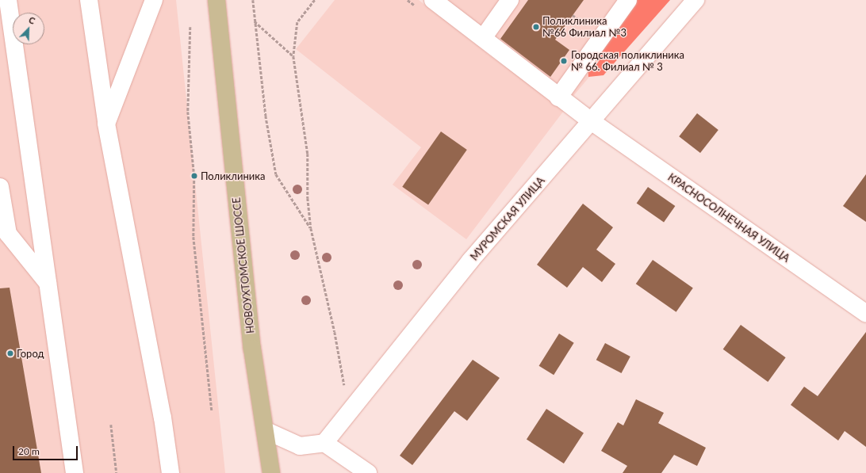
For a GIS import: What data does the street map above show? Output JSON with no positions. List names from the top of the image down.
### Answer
{
  "streets": {
    "main road": ["НОВОУХТОМСКОЕ ШОССЕ"],
    "street": ["КРАСНОСОЛНЕЧНАЯ УЛИЦА", "МУРОМСКАЯ УЛИЦА"]
  },
  "crossings": [
    ["КРАСНОСОЛНЕЧНАЯ УЛИЦА", "МУРОМСКАЯ УЛИЦА"]
  ],
  "places": [
    "Поликлиника №66 Филиал №3",
    "Городская поликлиника № 66. Филиал № 3",
    "Поликлиника",
    "Город"
  ],
  "scale_bar": "20 m",
  "north": "top right"
}
